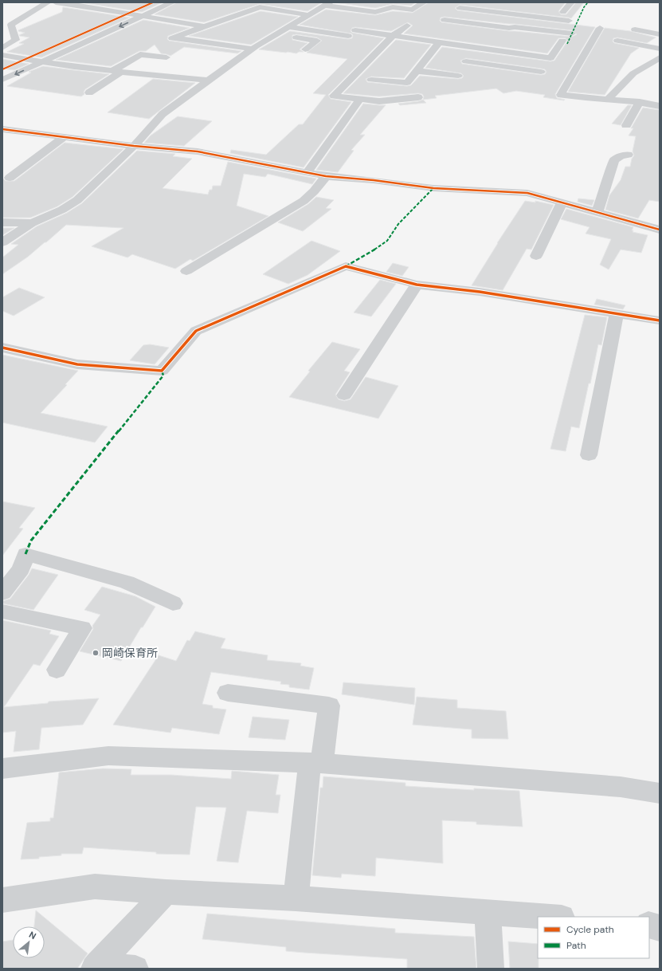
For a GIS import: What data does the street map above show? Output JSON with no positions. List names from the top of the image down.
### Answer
{
  "places": ["岡崎保育所"],
  "legend": ["Cycle path", "Path"],
  "north": "top right"
}
